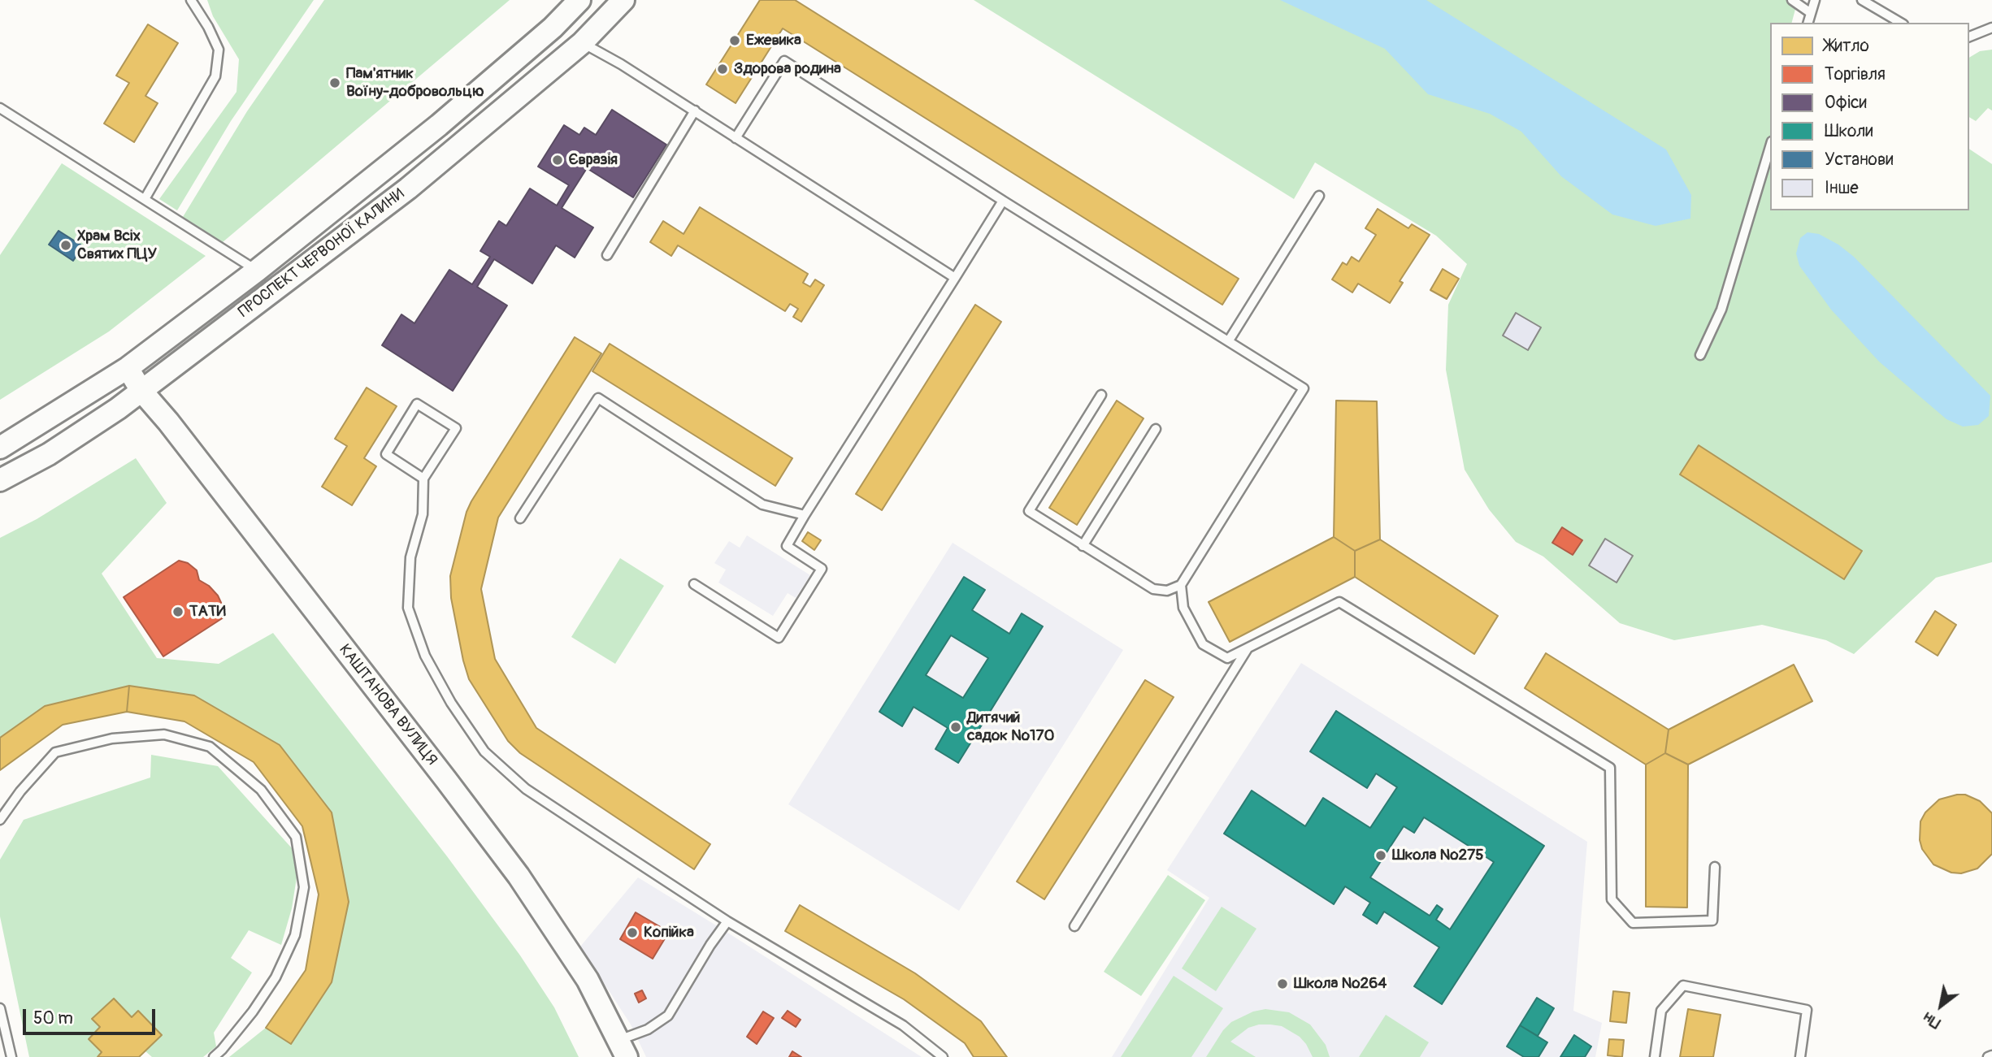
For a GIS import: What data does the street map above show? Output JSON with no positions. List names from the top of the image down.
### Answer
{
  "streets": {
    "main road": ["ПРОСПЕКТ ЧЕРВОНОЇ КАЛИНИ", "КАШТАНОВА ВУЛИЦЯ"]
  },
  "crossings": [
    ["ПРОСПЕКТ ЧЕРВОНОЇ КАЛИНИ", "КАШТАНОВА ВУЛИЦЯ"]
  ],
  "places": [
    "Ежевика",
    "Здорова родина",
    "Пам'ятник Воїну-добровольцю",
    "Євразія",
    "Храм Всіх Святих ПЦУ",
    "ТАТИ",
    "Дитячий садок №170",
    "Школа №275",
    "Копійка",
    "Школа №264"
  ],
  "legend": [
    "Житло",
    "Торгівля",
    "Офіси",
    "Школи",
    "Установи",
    "Інше"
  ],
  "scale_bar": "50 m",
  "north": "bottom left"
}
